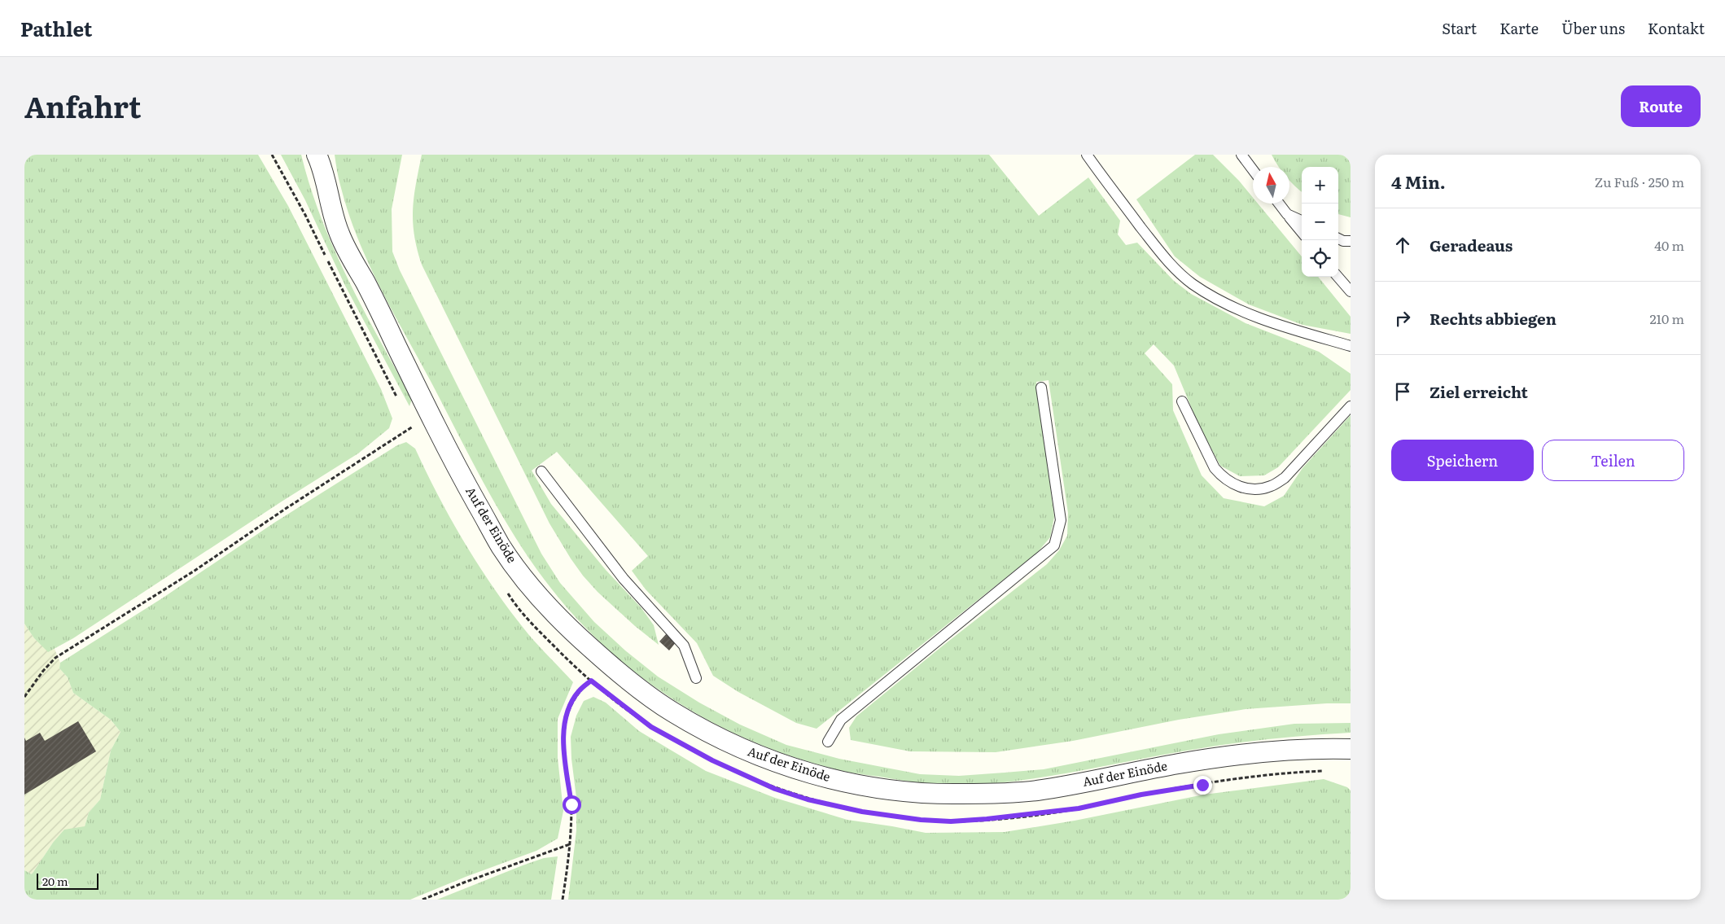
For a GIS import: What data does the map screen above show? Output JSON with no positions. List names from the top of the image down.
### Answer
{
  "streets": {
    "street": ["Auf der Einöde"]
  },
  "scale_bar": "20 m",
  "north": "top",
  "page": {
    "header": "Pathlet",
    "nav": [
      "Start",
      "Karte",
      "Über uns",
      "Kontakt"
    ],
    "title": "Anfahrt",
    "buttons": [
      "Route",
      ["Speichern", "Teilen"]
    ],
    "heading": ["4 Min.", "Zu Fuß · 250 m"],
    "map_buttons": ["+", "−"],
    "list": [
      ["Geradeaus", "40 m"],
      ["Rechts abbiegen", "210 m"],
      "Ziel erreicht"
    ],
    "scale": "20 m"
  }
}
